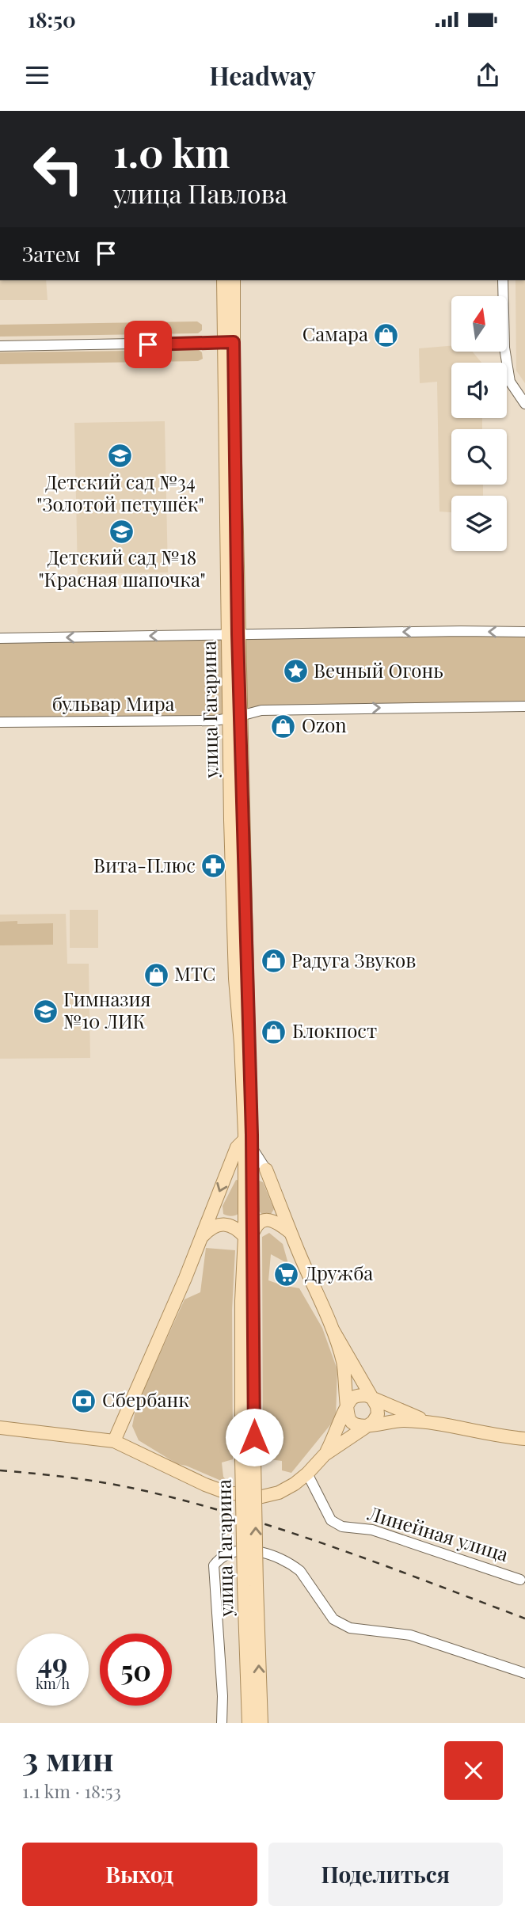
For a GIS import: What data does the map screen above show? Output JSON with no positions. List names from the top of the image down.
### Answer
{
  "streets": {
    "main road": ["улица Гагарина"],
    "street": ["бульвар Мира", "Линейная улица"]
  },
  "crossings": [
    ["бульвар Мира", "улица Гагарина"]
  ],
  "places": {
    "shop": [
      "Самара",
      "Ozon",
      "Радуга Звуков",
      "МТС",
      "Блокпост"
    ],
    "school or university": ["Детский сад №34 \"Золотой петушёк\"", "Детский сад №18 \"Красная шапочка\"", "Гимназия №10 ЛИК"],
    "place": ["Вечный Огонь"],
    "pharmacy": ["Вита-Плюс"],
    "supermarket": ["Дружба"],
    "bank": ["Сбербанк"]
  },
  "north": "top",
  "page": {
    "status": "18:50",
    "header": "Headway",
    "turn": ["1.0 km", "улица Павлова"],
    "then": "Затем",
    "speed": "49 km/h",
    "limit": "50",
    "heading": ["3 мин", "1.1 km · 18:53"],
    "buttons": ["Выход", "Поделиться"]
  }
}
